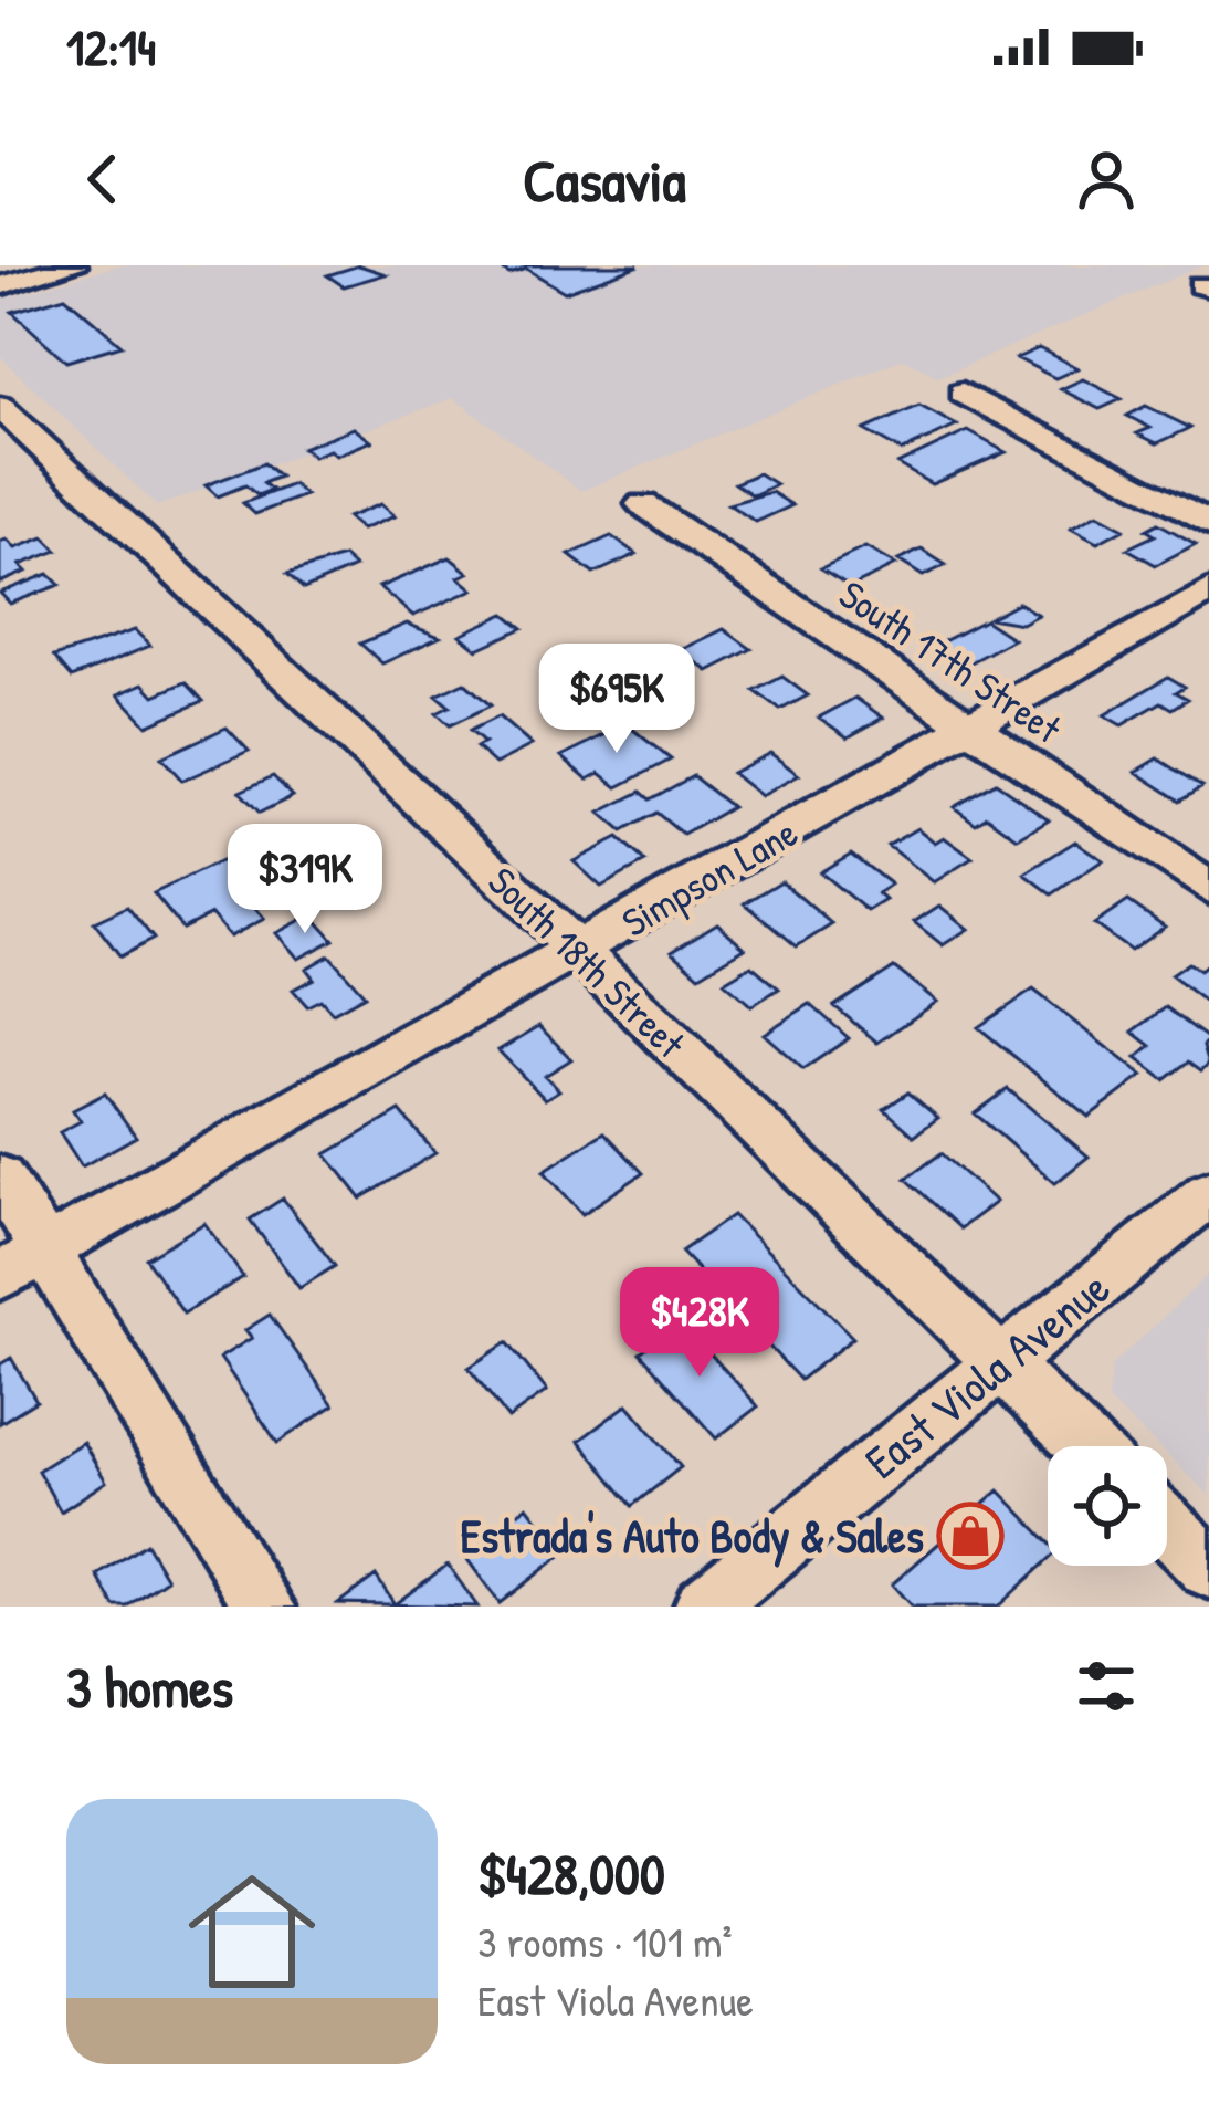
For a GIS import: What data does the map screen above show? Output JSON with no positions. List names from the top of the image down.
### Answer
{
  "streets": {
    "street": [
      "South 17th Street",
      "Simpson Lane",
      "South 18th Street",
      "East Viola Avenue"
    ]
  },
  "crossings": [
    ["South 17th Street", "Simpson Lane"],
    ["Simpson Lane", "South 18th Street"],
    ["South 18th Street", "East Viola Avenue"]
  ],
  "places": {
    "shop": ["Estrada's Auto Body & Sales"]
  },
  "page": {
    "status": "12:14",
    "header": "Casavia",
    "price": ["$695K", "$319K", "$428K"],
    "heading": "3 homes",
    "list": [
      {
        "name": "$428,000",
        "note": "3 rooms · 101 m² · East Viola Avenue"
      }
    ]
  }
}
